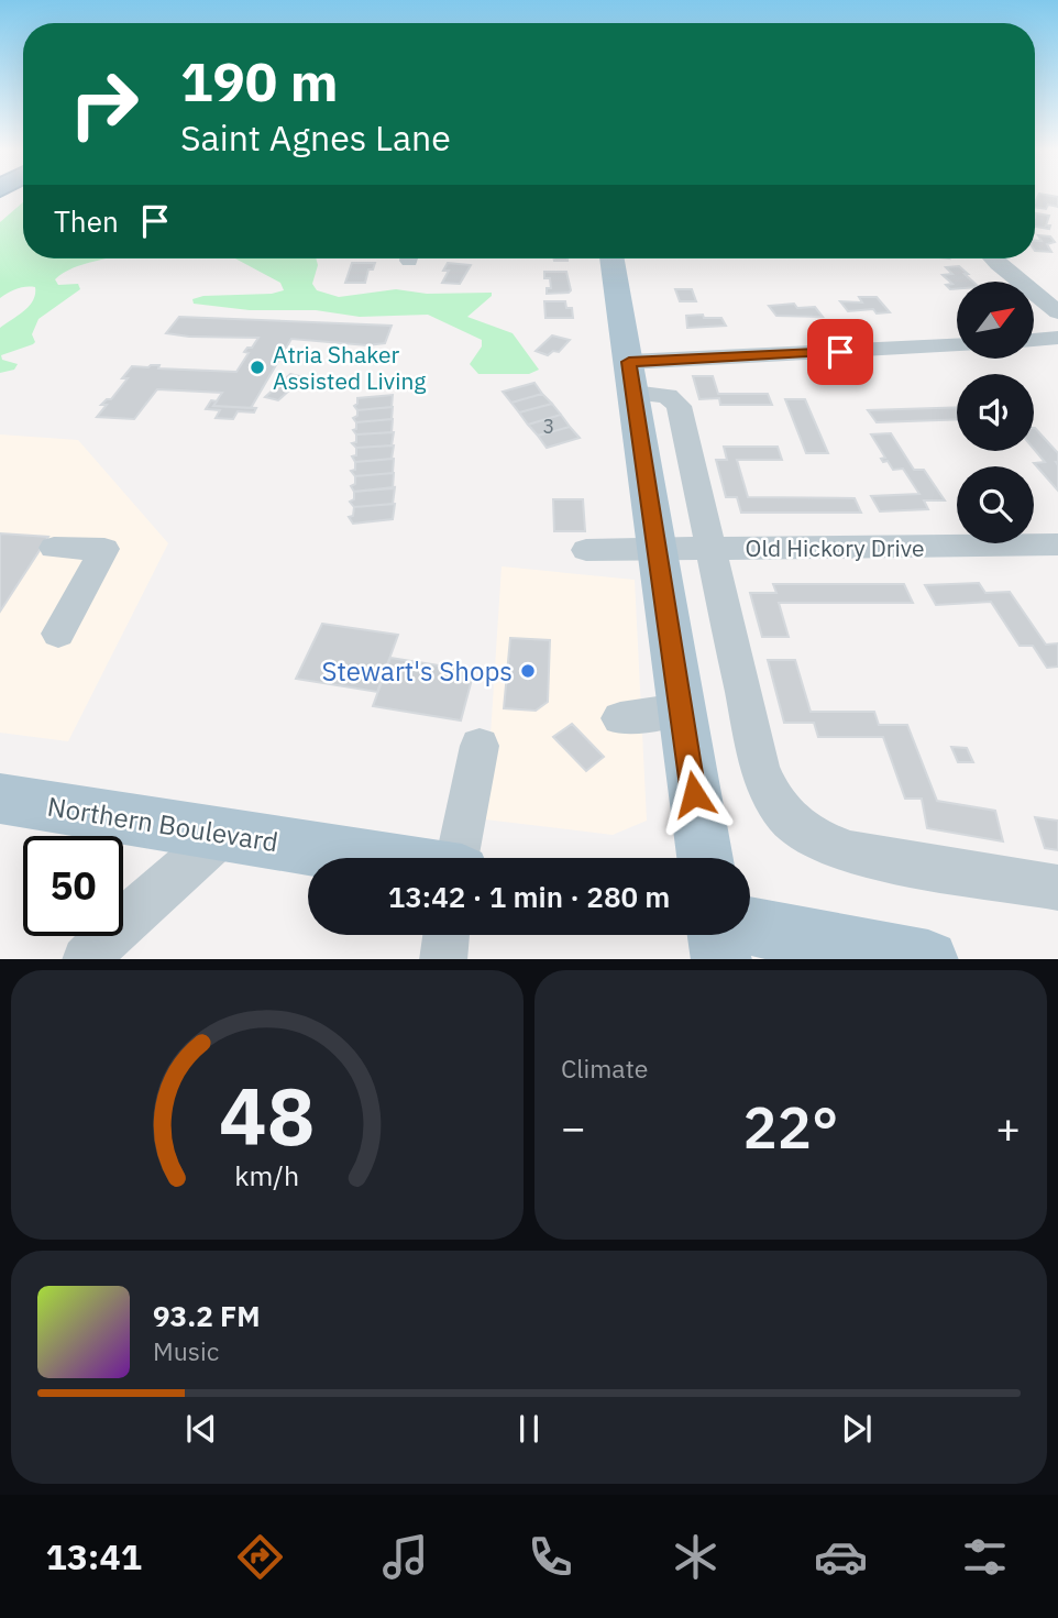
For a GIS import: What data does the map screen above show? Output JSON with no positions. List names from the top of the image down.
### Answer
{
  "streets": {
    "main road": ["Northern Boulevard"],
    "street": ["Old Hickory Drive"]
  },
  "places": ["Atria Shaker Assisted Living", "Stewart's Shops"],
  "house_numbers": ["3"],
  "north": "top right",
  "page": {
    "turn": ["190 m", "Saint Agnes Lane"],
    "then": "Then",
    "limit": "50",
    "trip": "13:42 · 1 min · 280 m",
    "tile": "Climate",
    "heat": ["−", "22°", "+"],
    "song": ["93.2 FM", "Music"],
    "tabs": "13:41",
    "gauge": ["48", "km/h"]
  }
}
